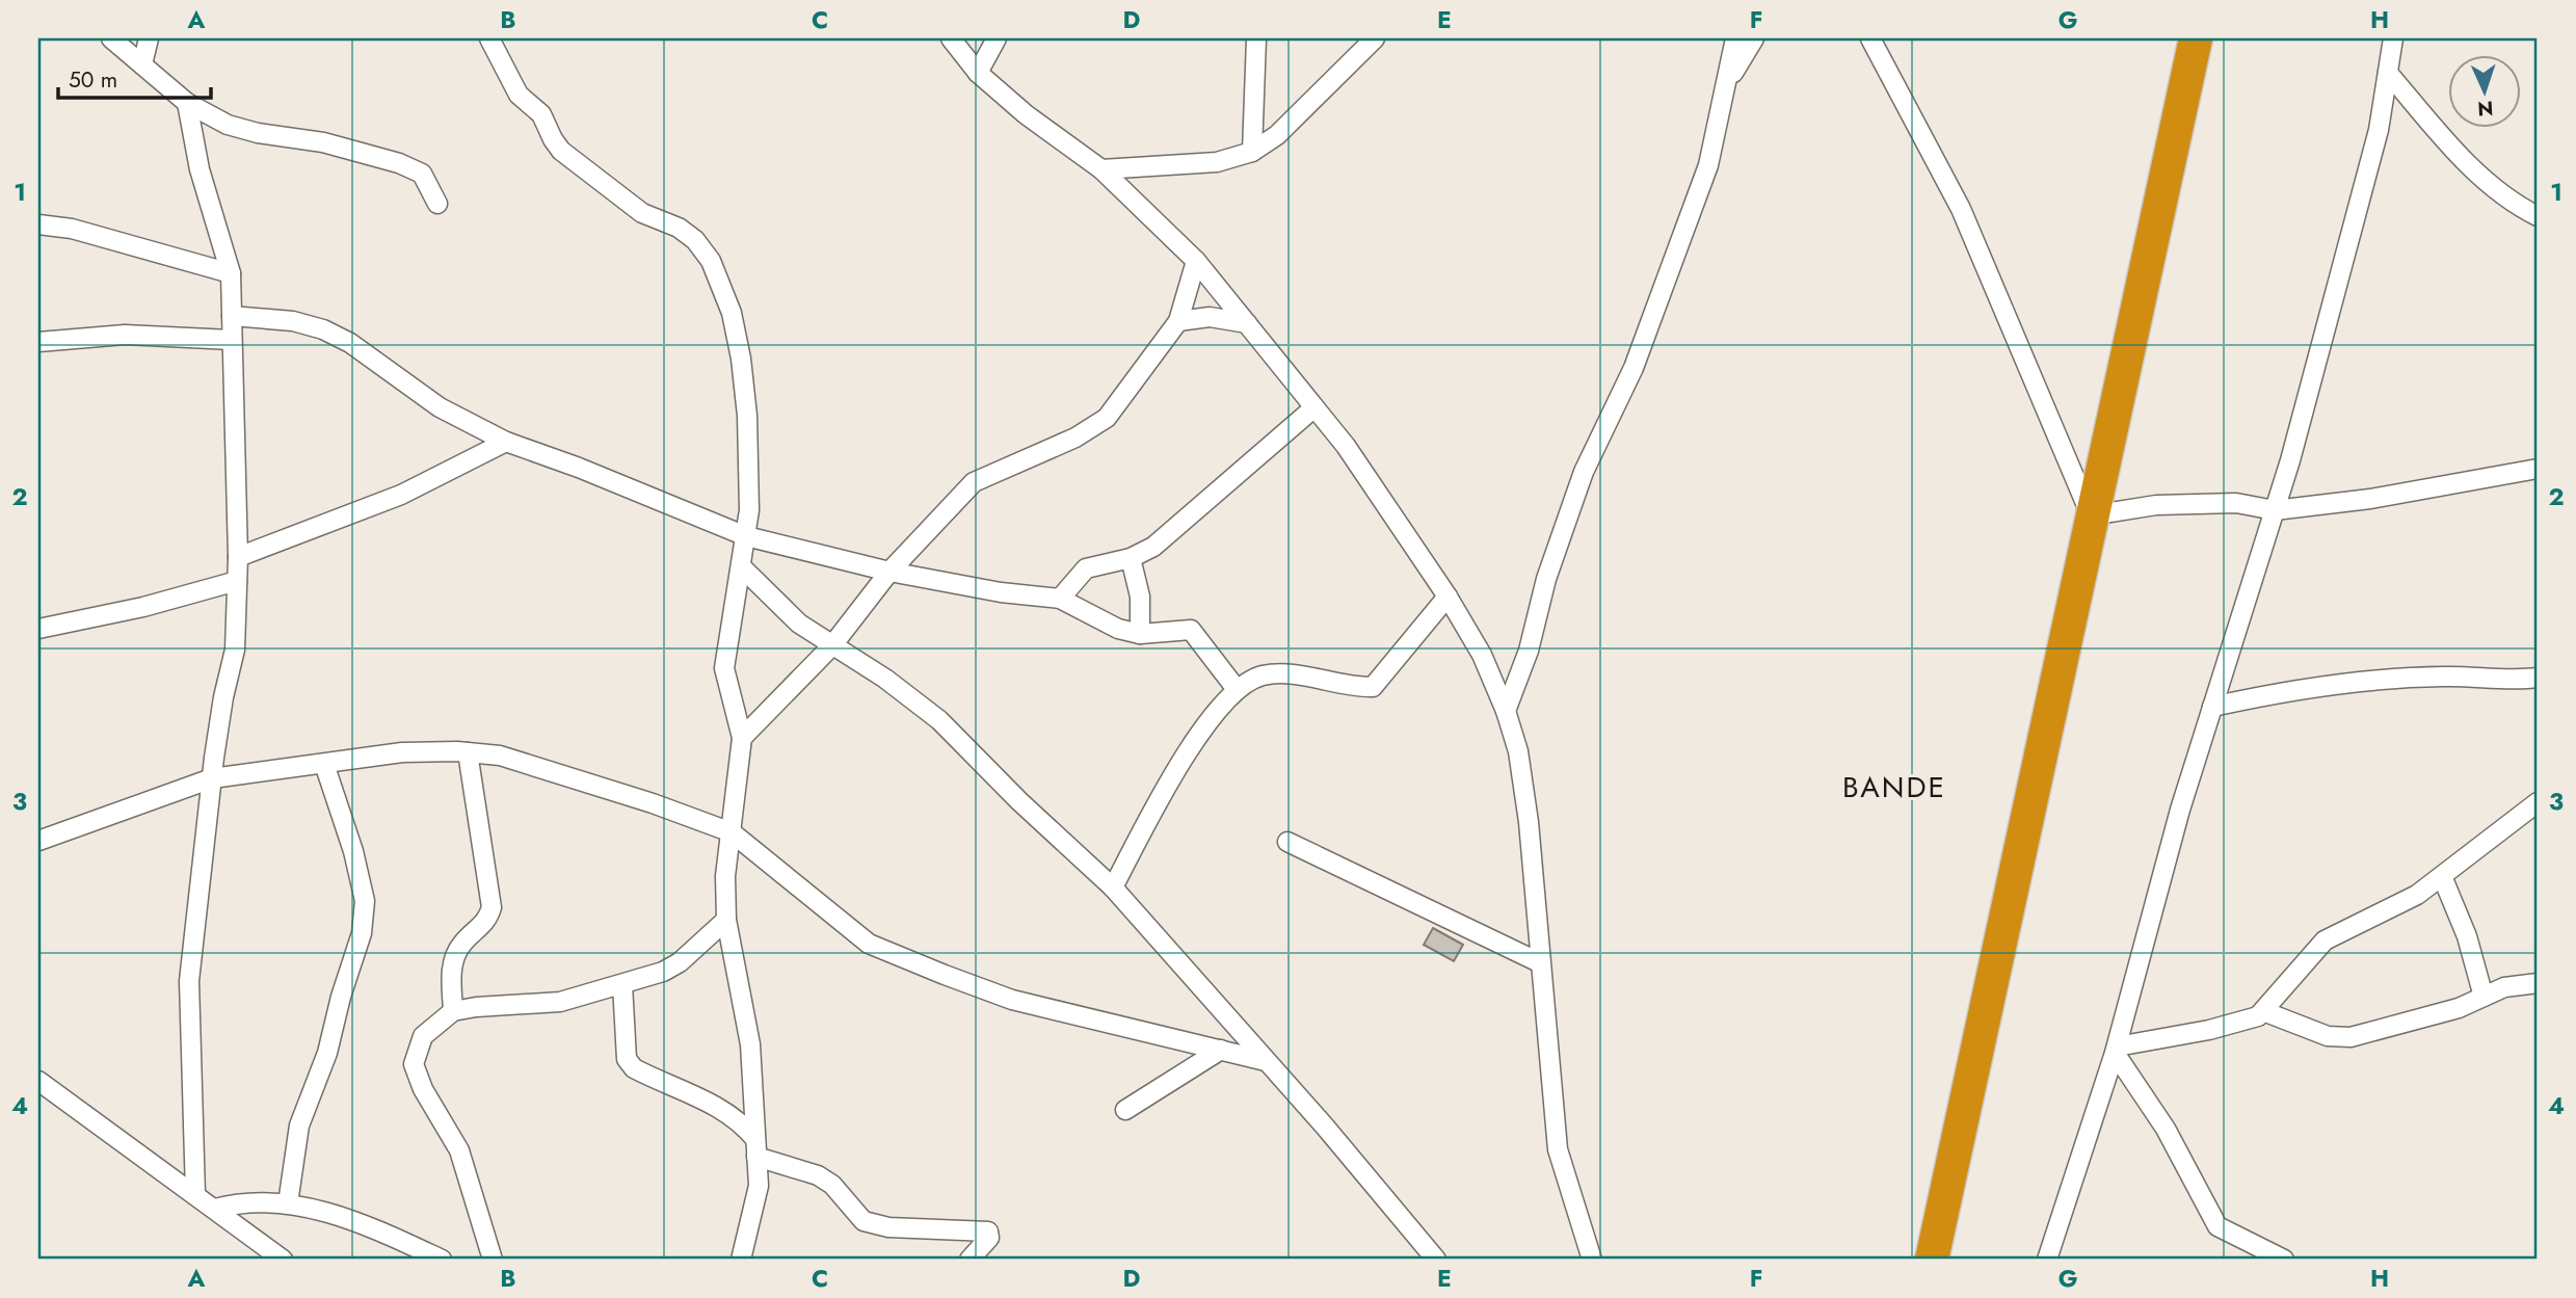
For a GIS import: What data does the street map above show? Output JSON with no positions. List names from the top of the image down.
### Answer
{
  "districts": ["BANDE"],
  "scale_bar": "50 m",
  "north": "bottom",
  "grid": {
    "columns": [
      "A",
      "B",
      "C",
      "D",
      "E",
      "F",
      "G",
      "H"
    ],
    "rows": [
      "1",
      "2",
      "3",
      "4"
    ]
  }
}
